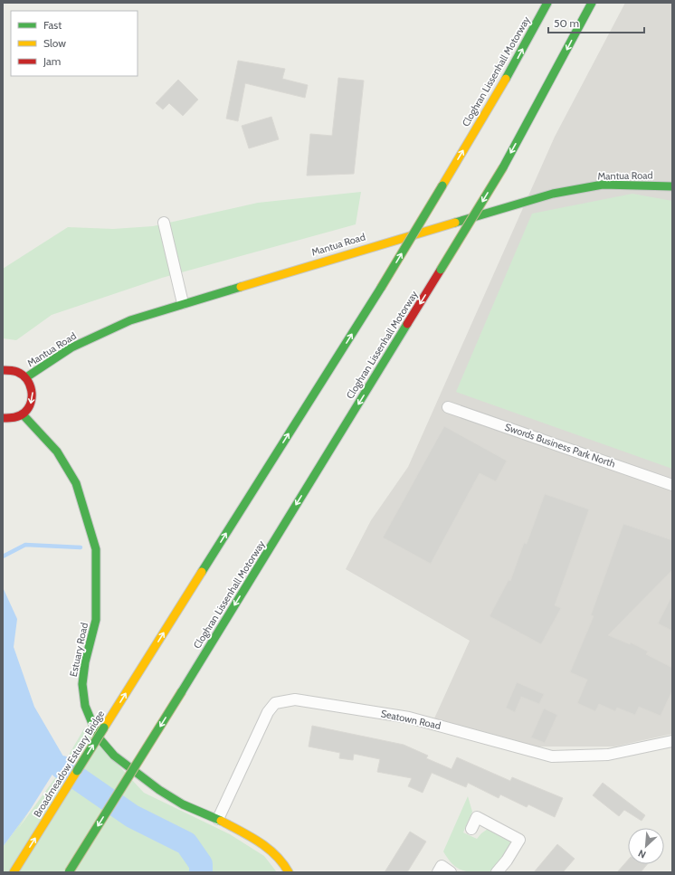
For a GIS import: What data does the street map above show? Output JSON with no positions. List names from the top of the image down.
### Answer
{
  "streets": {
    "main road": [
      "Cloghran Lissenhall Motorway",
      "Mantua Road",
      "Estuary Road",
      "Broadmeadow Estuary Bridge"
    ],
    "street": ["Swords Business Park North", "Seatown Road"]
  },
  "crossings": [
    ["Cloghran Lissenhall Motorway", "Broadmeadow Estuary Bridge"],
    ["Estuary Road", "Seatown Road"]
  ],
  "one_way": ["Broadmeadow Estuary Bridge"],
  "legend": ["Fast", "Slow", "Jam"],
  "scale_bar": "50 m",
  "north": "bottom left"
}
